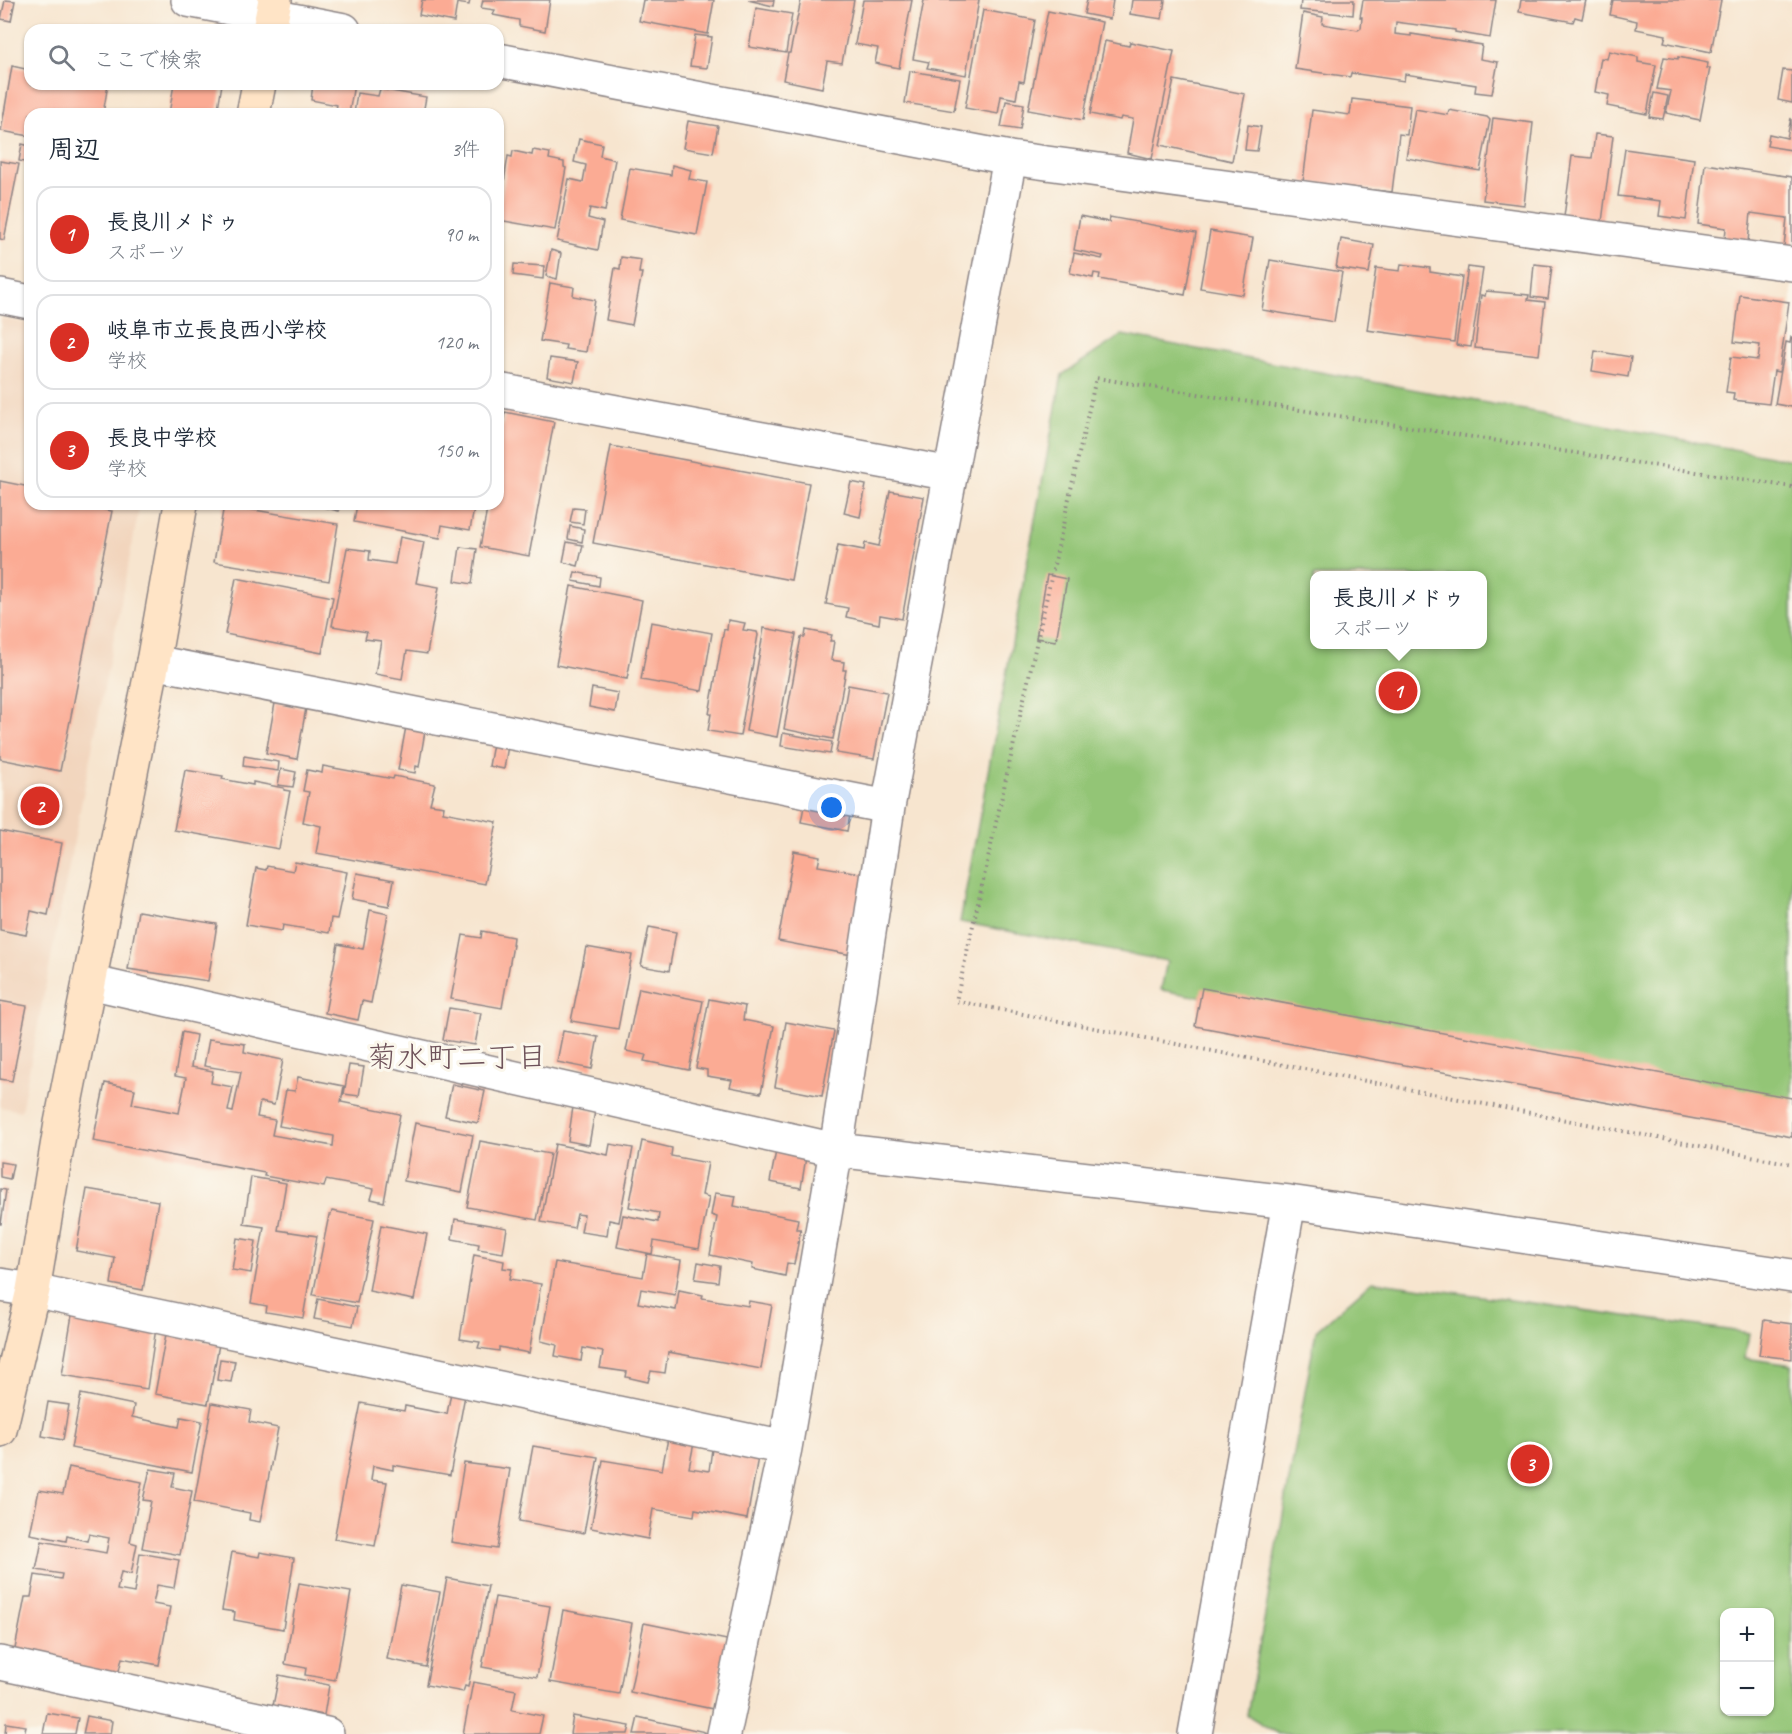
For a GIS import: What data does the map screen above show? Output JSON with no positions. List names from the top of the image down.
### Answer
{
  "districts": ["菊水町二丁目"],
  "page": {
    "search": "ここで検索",
    "heading": ["周辺", "3件"],
    "list": [
      {
        "mark": "1",
        "name": "長良川メドゥ",
        "note": "スポーツ",
        "value": "90 m"
      },
      {
        "mark": "2",
        "name": "岐阜市立長良西小学校",
        "note": "学校",
        "value": "120 m"
      },
      {
        "mark": "3",
        "name": "長良中学校",
        "note": "学校",
        "value": "150 m"
      }
    ],
    "popup": ["長良川メドゥ", "スポーツ"],
    "pins": ["1", "2", "3"],
    "map_buttons": ["+", "−"]
  }
}
